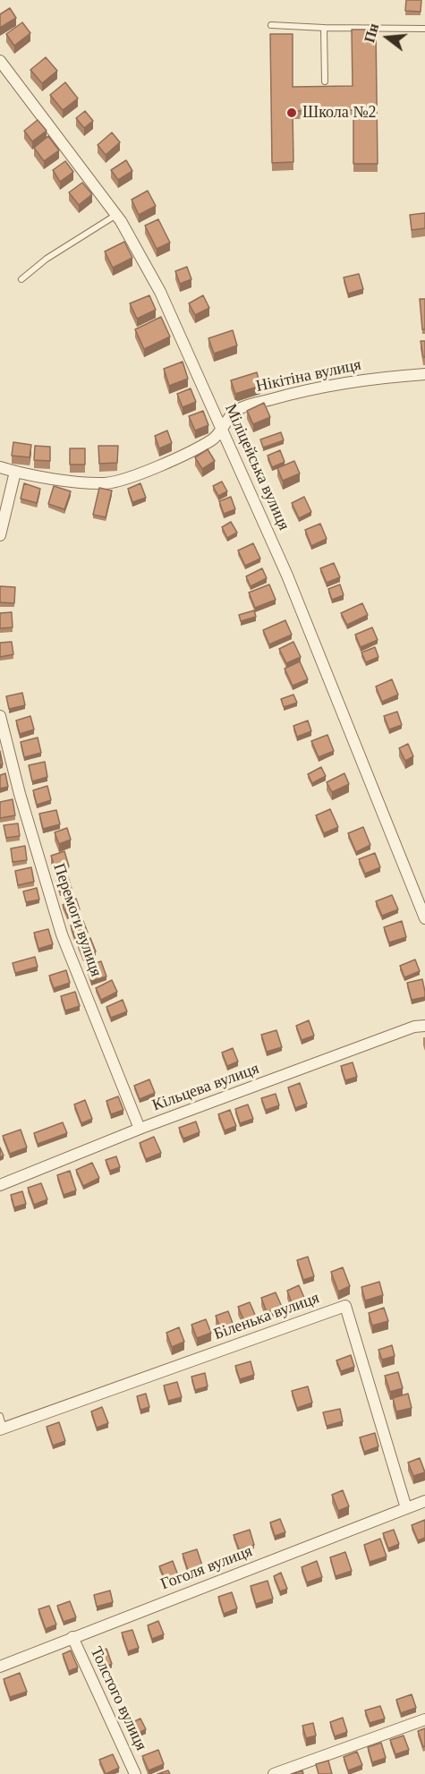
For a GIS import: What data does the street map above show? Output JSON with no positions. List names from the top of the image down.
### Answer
{
  "streets": {
    "street": [
      "Нікітіна вулиця",
      "Міліцейська вулиця",
      "Перемоги вулиця",
      "Кільцева вулиця",
      "Біленька вулиця",
      "Гоголя вулиця",
      "Толстого вулиця"
    ]
  },
  "crossings": [
    ["Нікітіна вулиця", "Міліцейська вулиця"],
    ["Перемоги вулиця", "Кільцева вулиця"],
    ["Біленька вулиця", "Гоголя вулиця"],
    ["Гоголя вулиця", "Толстого вулиця"]
  ],
  "places": ["Школа №2"],
  "north": "left"
}
